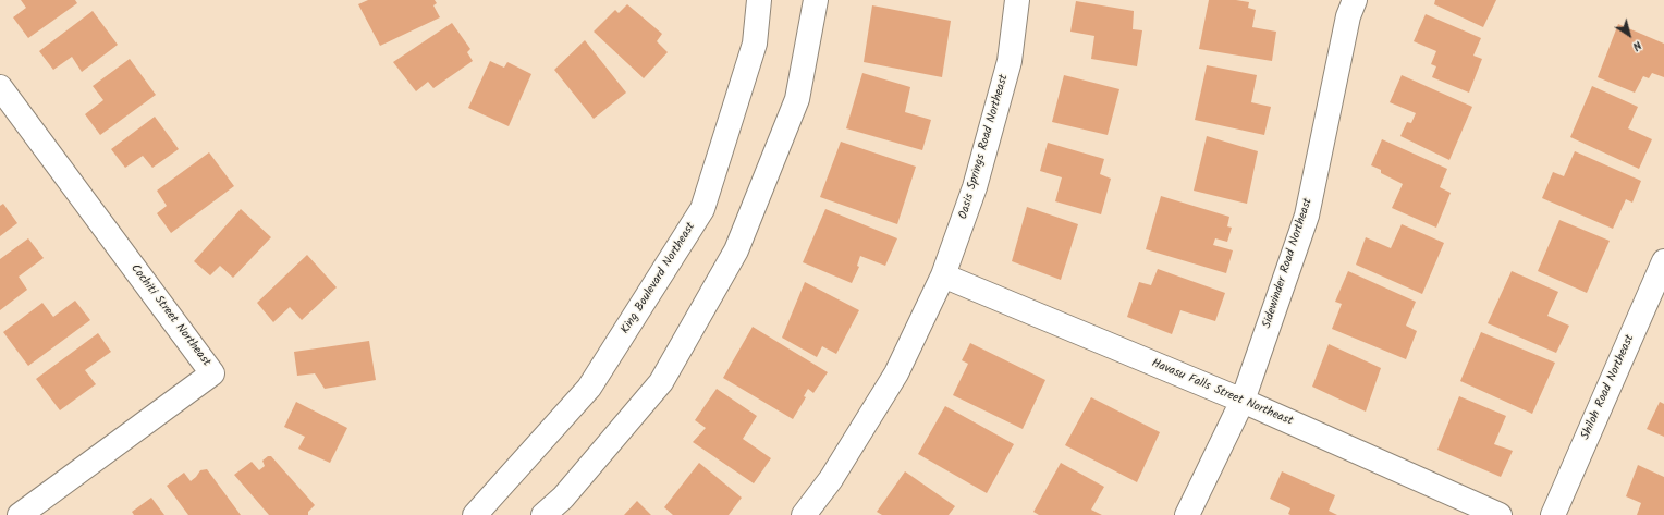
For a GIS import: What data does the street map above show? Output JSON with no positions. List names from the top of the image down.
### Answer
{
  "streets": {
    "street": [
      "Oasis Springs Road Northeast",
      "Sidewinder Road Northeast",
      "King Boulevard Northeast",
      "Cochiti Street Northeast",
      "Shiloh Road Northeast",
      "Havasu Falls Street Northeast"
    ]
  },
  "crossings": [
    ["Oasis Springs Road Northeast", "Havasu Falls Street Northeast"],
    ["Sidewinder Road Northeast", "Havasu Falls Street Northeast"]
  ],
  "north": "bottom right"
}
